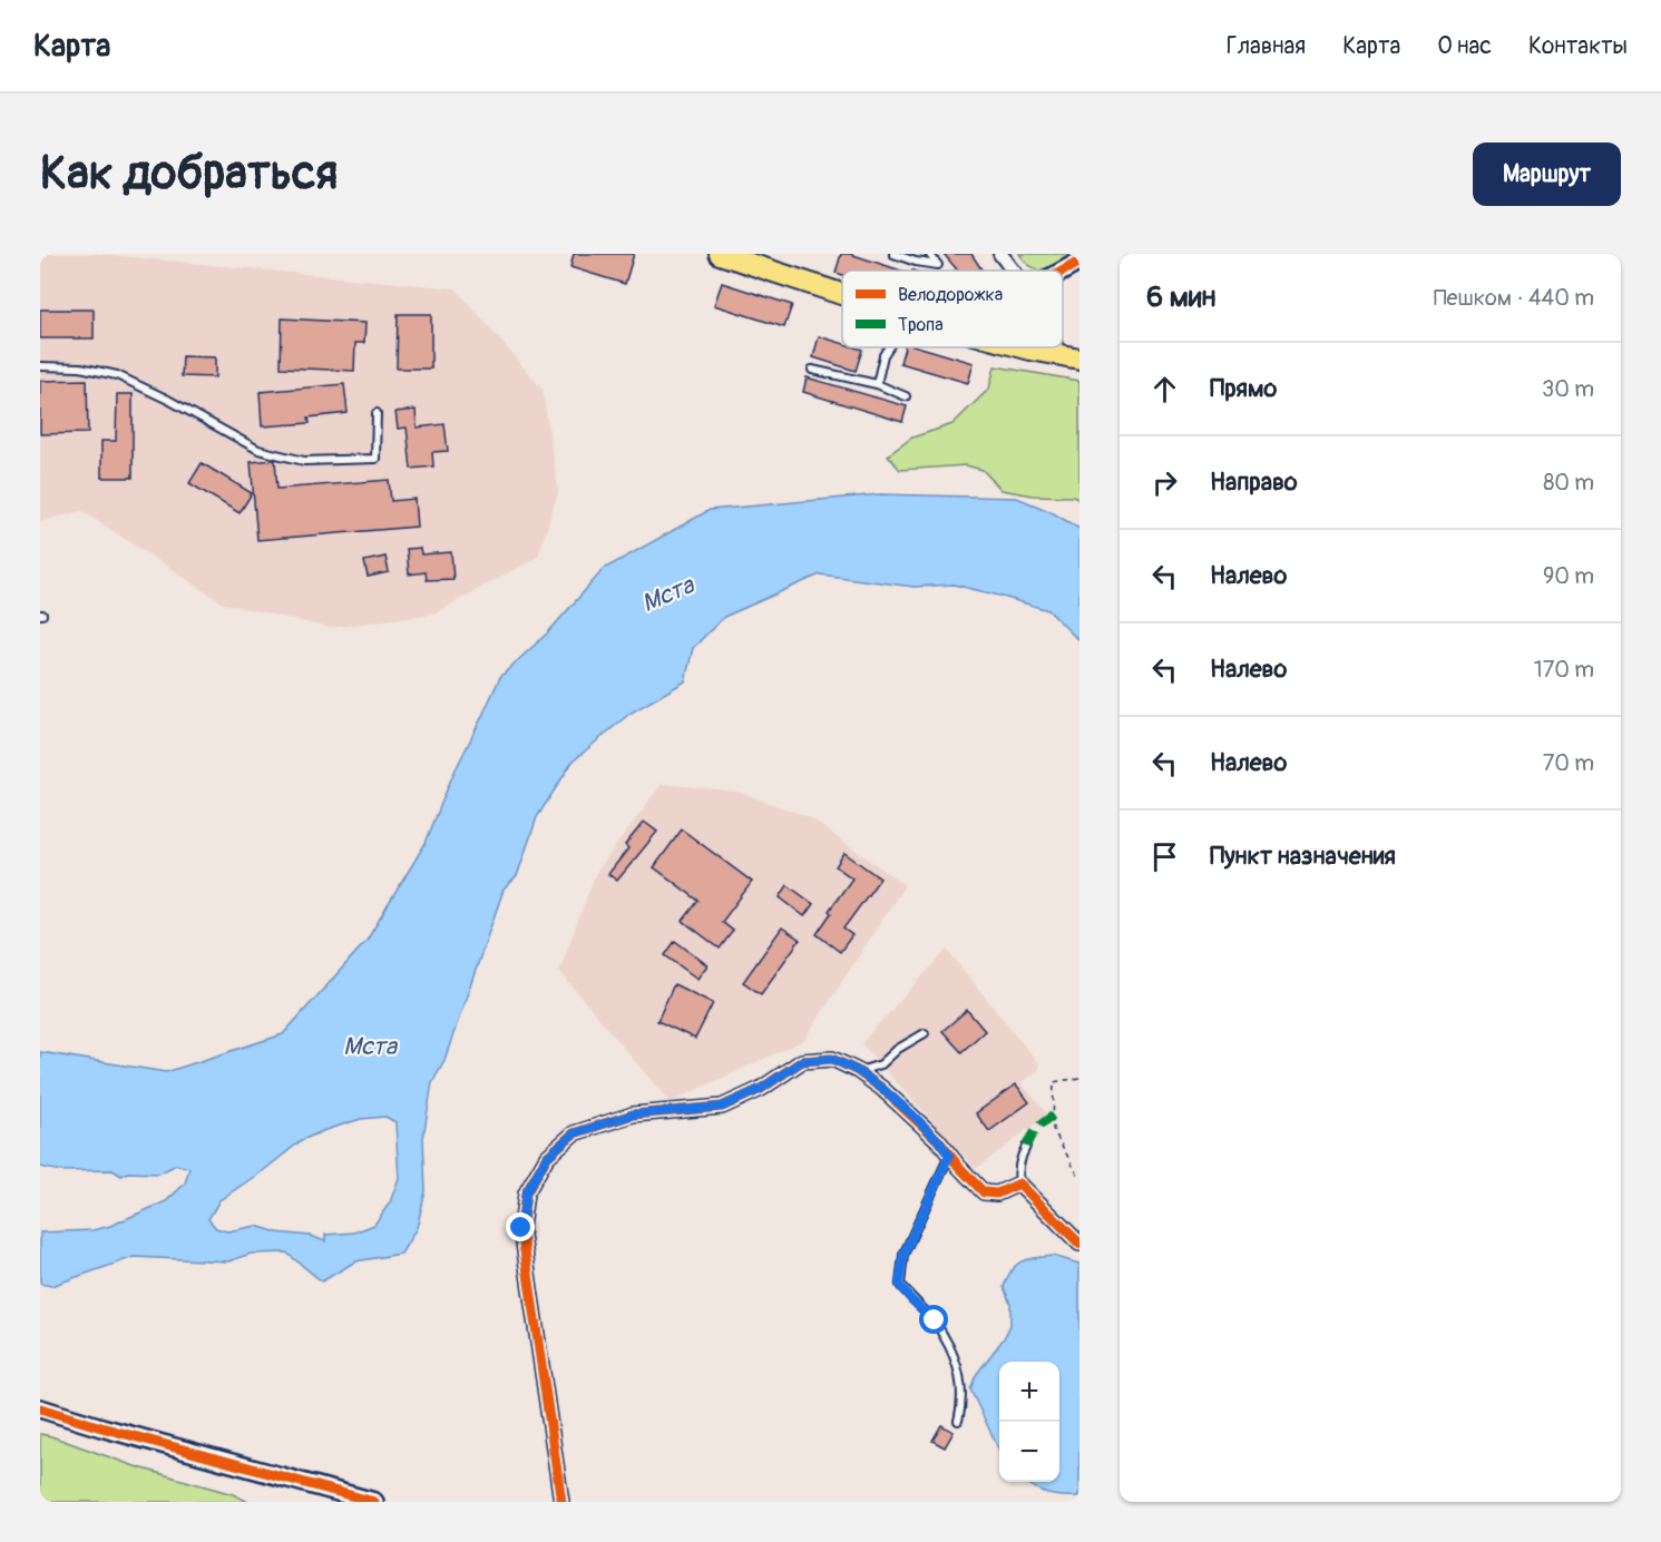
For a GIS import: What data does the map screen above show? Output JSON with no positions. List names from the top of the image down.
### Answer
{
  "water": ["Мста"],
  "legend": ["Велодорожка", "Тропа"],
  "page": {
    "header": "Карта",
    "nav": [
      "Главная",
      "Карта",
      "О нас",
      "Контакты"
    ],
    "buttons": "Маршрут",
    "title": "Как добраться",
    "heading": ["6 мин", "Пешком · 440 m"],
    "list": [
      ["Прямо", "30 m"],
      ["Направо", "80 m"],
      ["Налево", "90 m"],
      ["Налево", "170 m"],
      ["Налево", "70 m"],
      "Пункт назначения"
    ],
    "map_buttons": ["+", "−"]
  }
}
